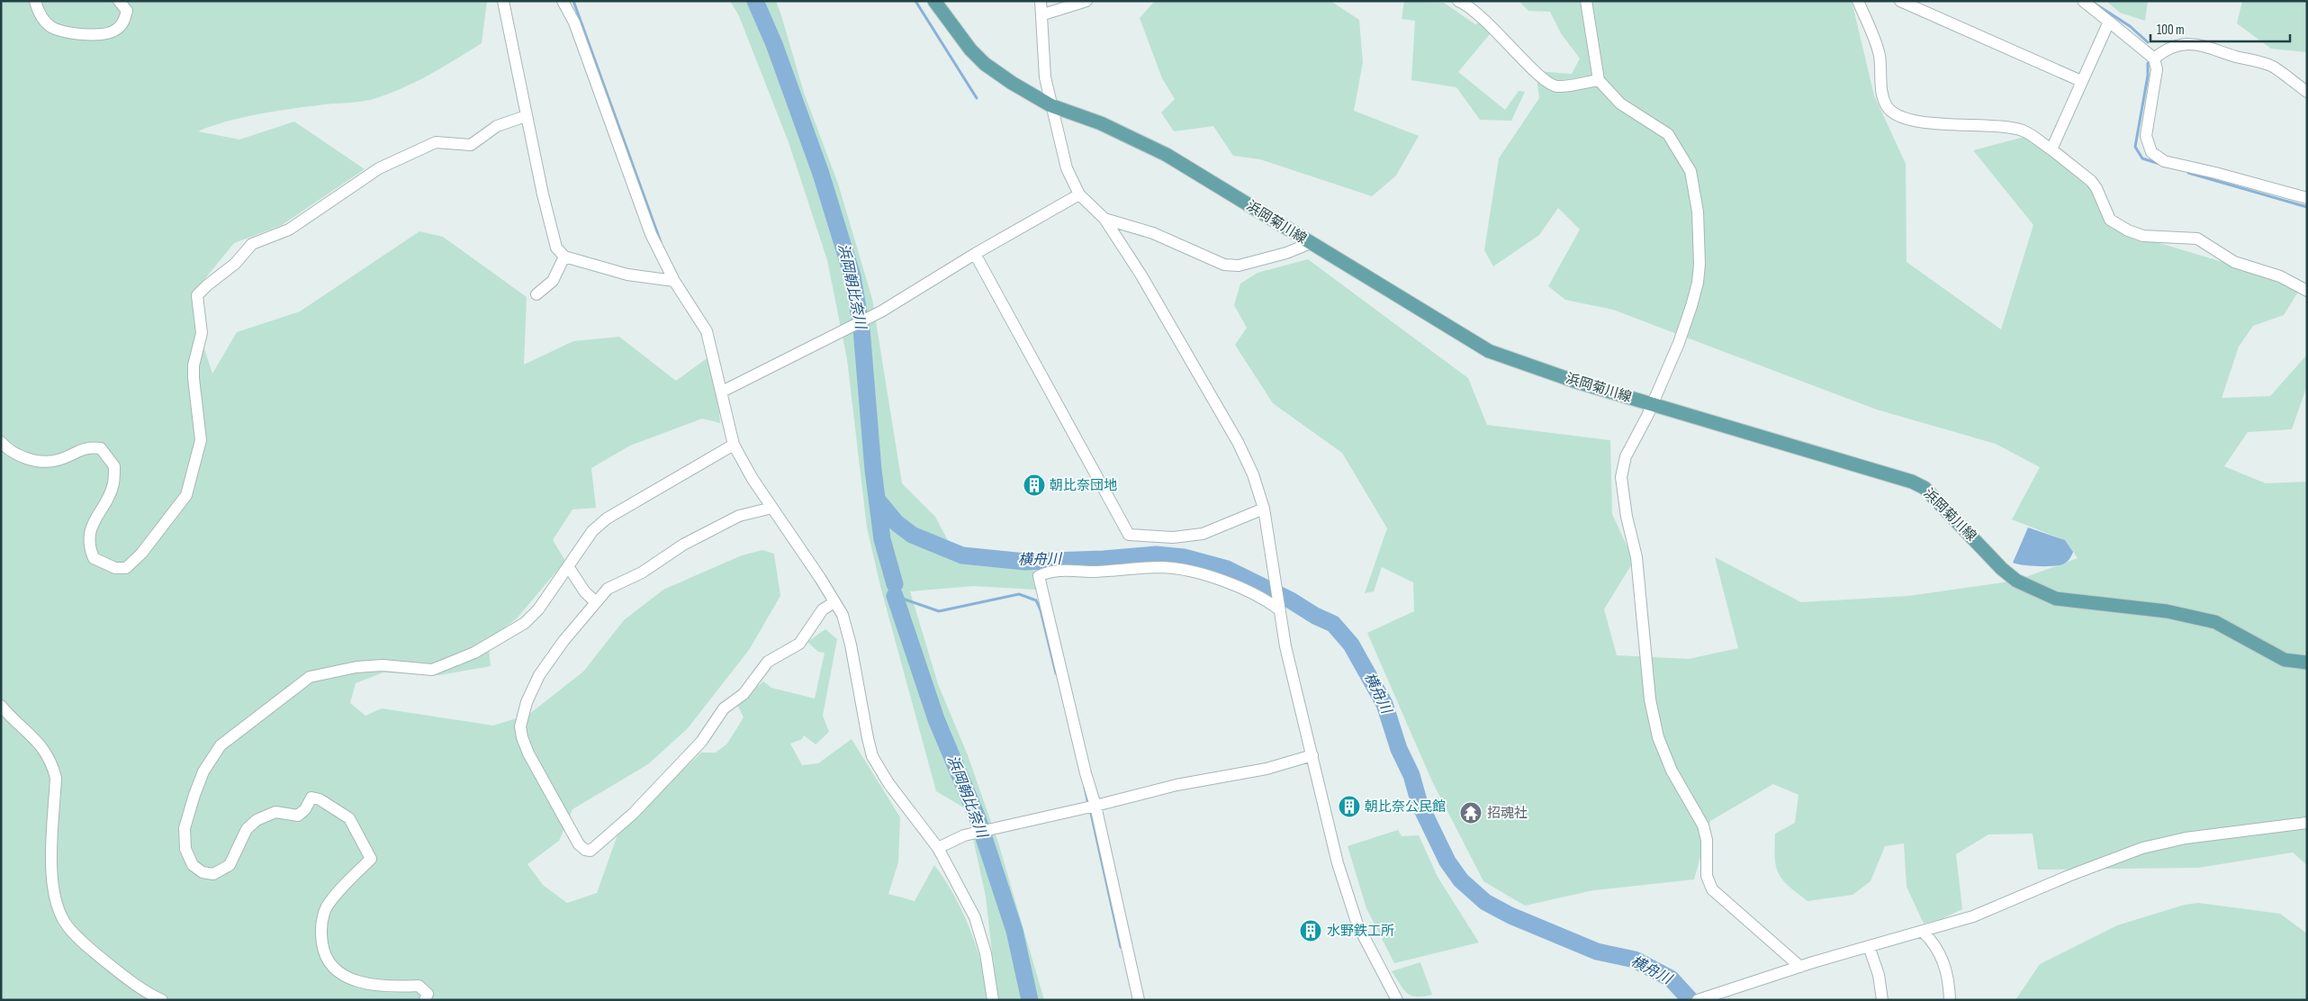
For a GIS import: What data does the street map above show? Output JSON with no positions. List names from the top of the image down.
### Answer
{
  "streets": {
    "main road": ["浜岡菊川線"]
  },
  "water": ["浜岡朝比奈川", "横舟川"],
  "places": {
    "building": ["朝比奈団地", "朝比奈公民館", "水野鉄工所"],
    "temple": ["招魂社"]
  },
  "scale_bar": "100 m"
}
